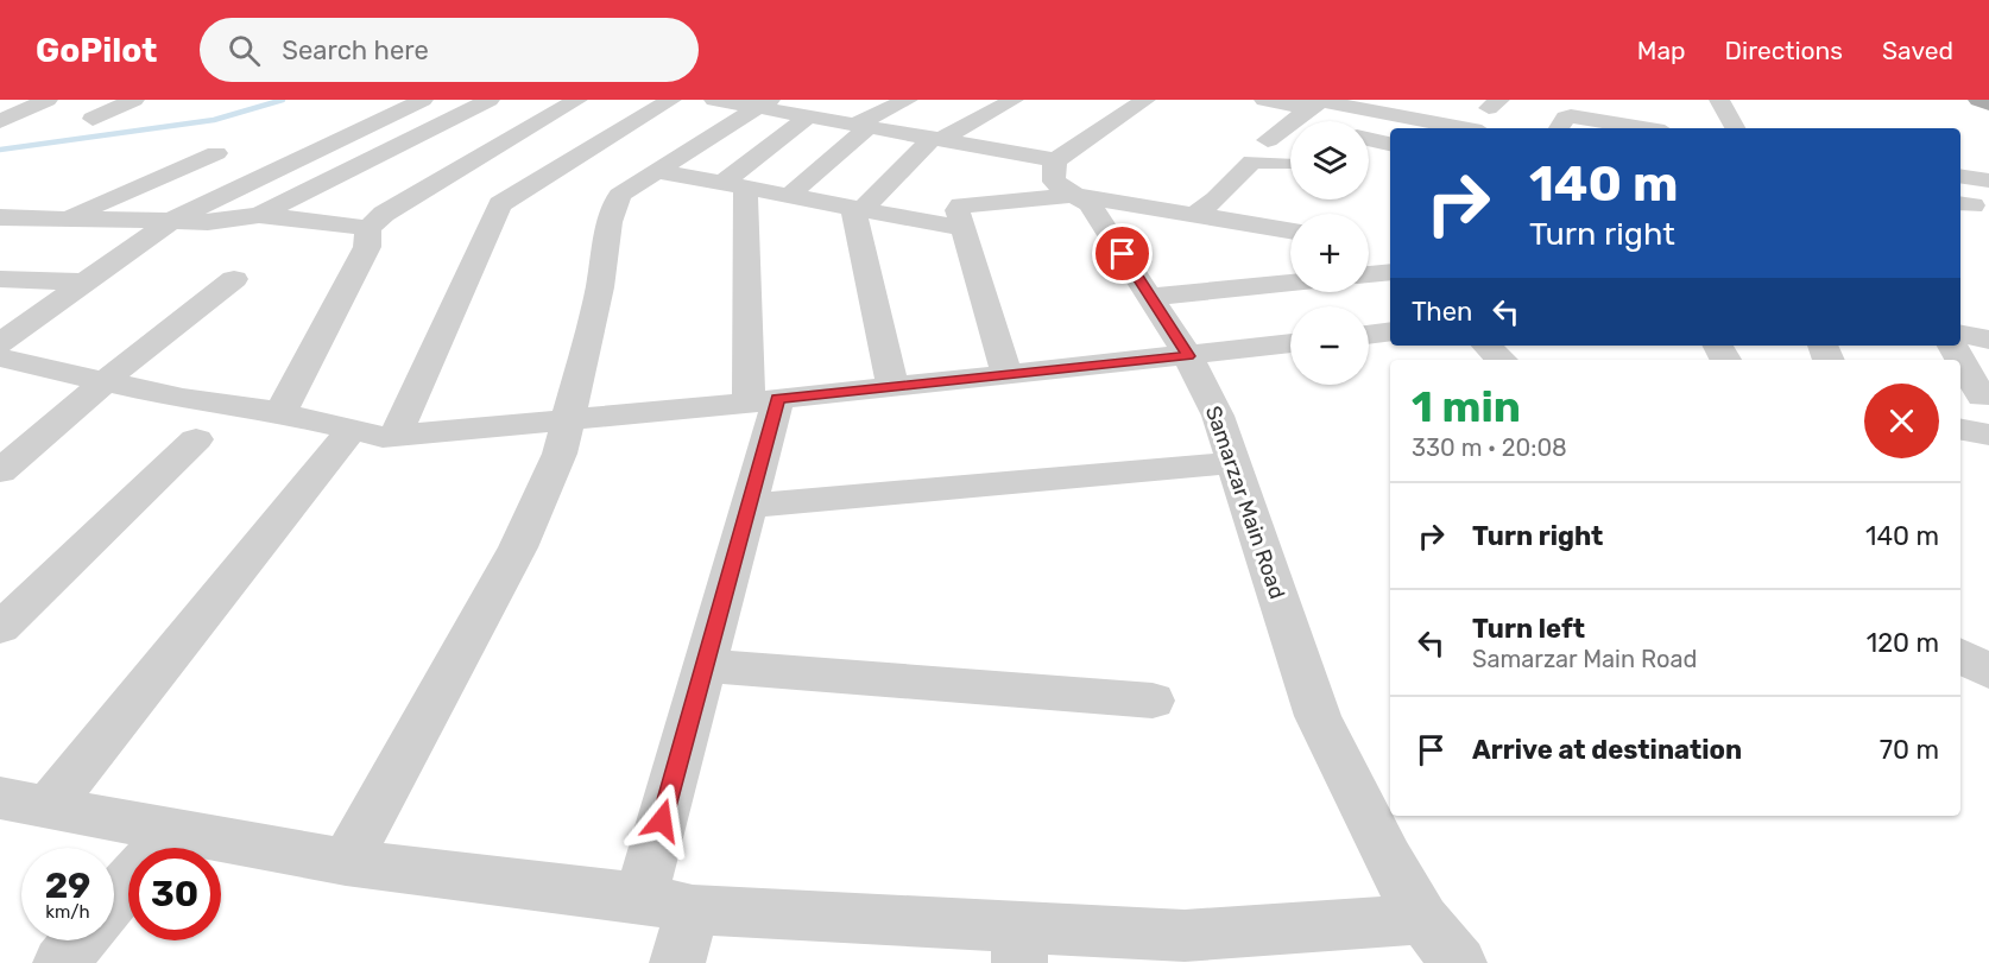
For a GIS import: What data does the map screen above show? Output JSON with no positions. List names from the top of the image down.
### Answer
{
  "streets": {
    "street": ["Samarzar Main Road"]
  },
  "page": {
    "header": "GoPilot",
    "search": "Search here",
    "nav": ["Map", "Directions", "Saved"],
    "map_buttons": ["+", "−"],
    "turn": ["140 m", "Turn right"],
    "then": "Then",
    "heading": ["1 min", "330 m · 20:08"],
    "list": [
      {
        "name": "Turn right",
        "value": "140 m"
      },
      {
        "name": "Turn left",
        "note": "Samarzar Main Road",
        "value": "120 m"
      },
      {
        "name": "Arrive at destination",
        "value": "70 m"
      }
    ],
    "speed": "29 km/h",
    "limit": "30"
  }
}
